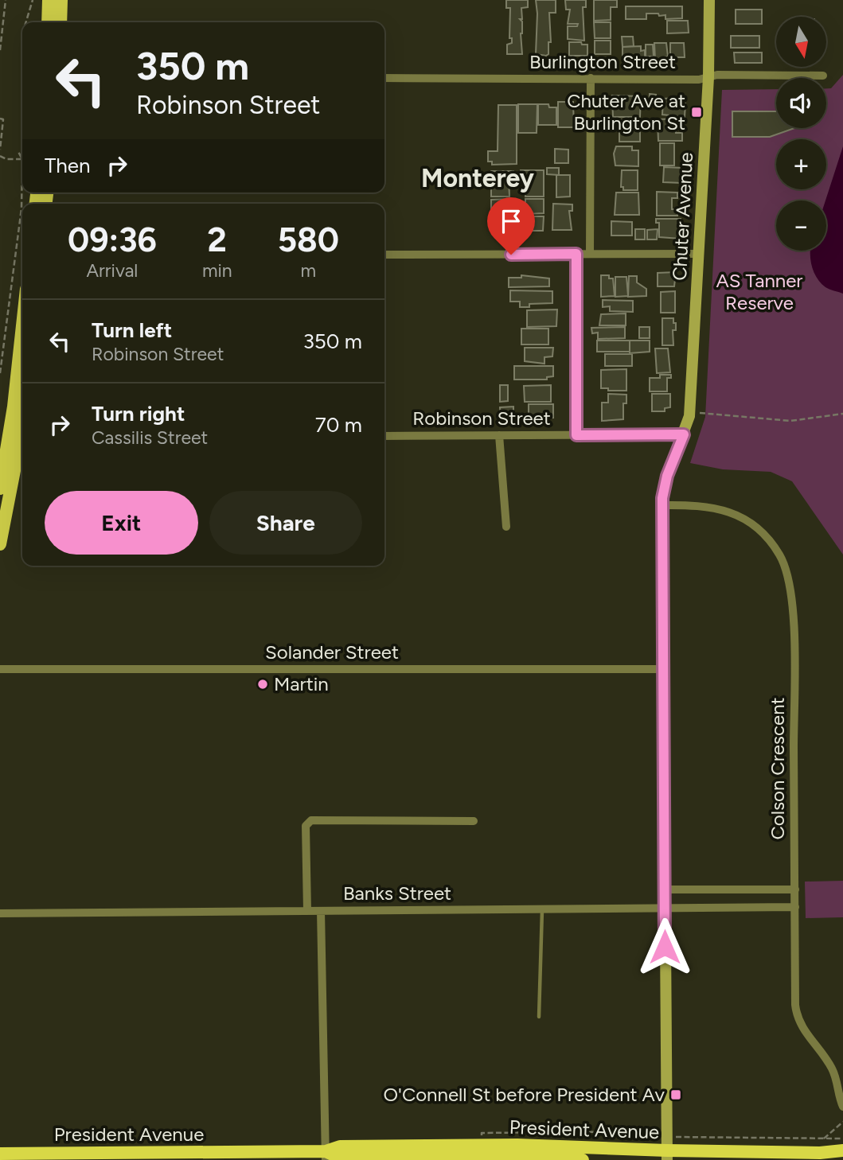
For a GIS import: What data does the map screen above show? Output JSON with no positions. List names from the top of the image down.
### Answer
{
  "streets": {
    "highway": ["President Avenue"],
    "main road": ["Chuter Avenue"],
    "street": [
      "Burlington Street",
      "Robinson Street",
      "Solander Street",
      "Colson Crescent",
      "Banks Street"
    ]
  },
  "crossings": [
    ["Burlington Street", "Chuter Avenue"],
    ["Chuter Avenue", "Robinson Street"],
    ["Chuter Avenue", "Solander Street"],
    ["Chuter Avenue", "Colson Crescent"],
    ["Chuter Avenue", "Banks Street"],
    ["Chuter Avenue", "President Avenue"],
    ["Colson Crescent", "Banks Street"]
  ],
  "districts": ["Monterey"],
  "parks": ["AS Tanner Reserve"],
  "places": {
    "transit": ["Chuter Ave at Burlington St", "O'Connell St before President Av"],
    "other": ["Martin"]
  },
  "north": "bottom",
  "page": {
    "map_buttons": ["+", "−"],
    "turn": ["350 m", "Robinson Street"],
    "then": "Then",
    "eta": [
      "09:36",
      "Arrival",
      "2",
      "min",
      "580",
      "m"
    ],
    "list": [
      {
        "name": "Turn left",
        "note": "Robinson Street",
        "value": "350 m"
      },
      {
        "name": "Turn right",
        "note": "Cassilis Street",
        "value": "70 m"
      }
    ],
    "buttons": ["Exit", "Share"]
  }
}
